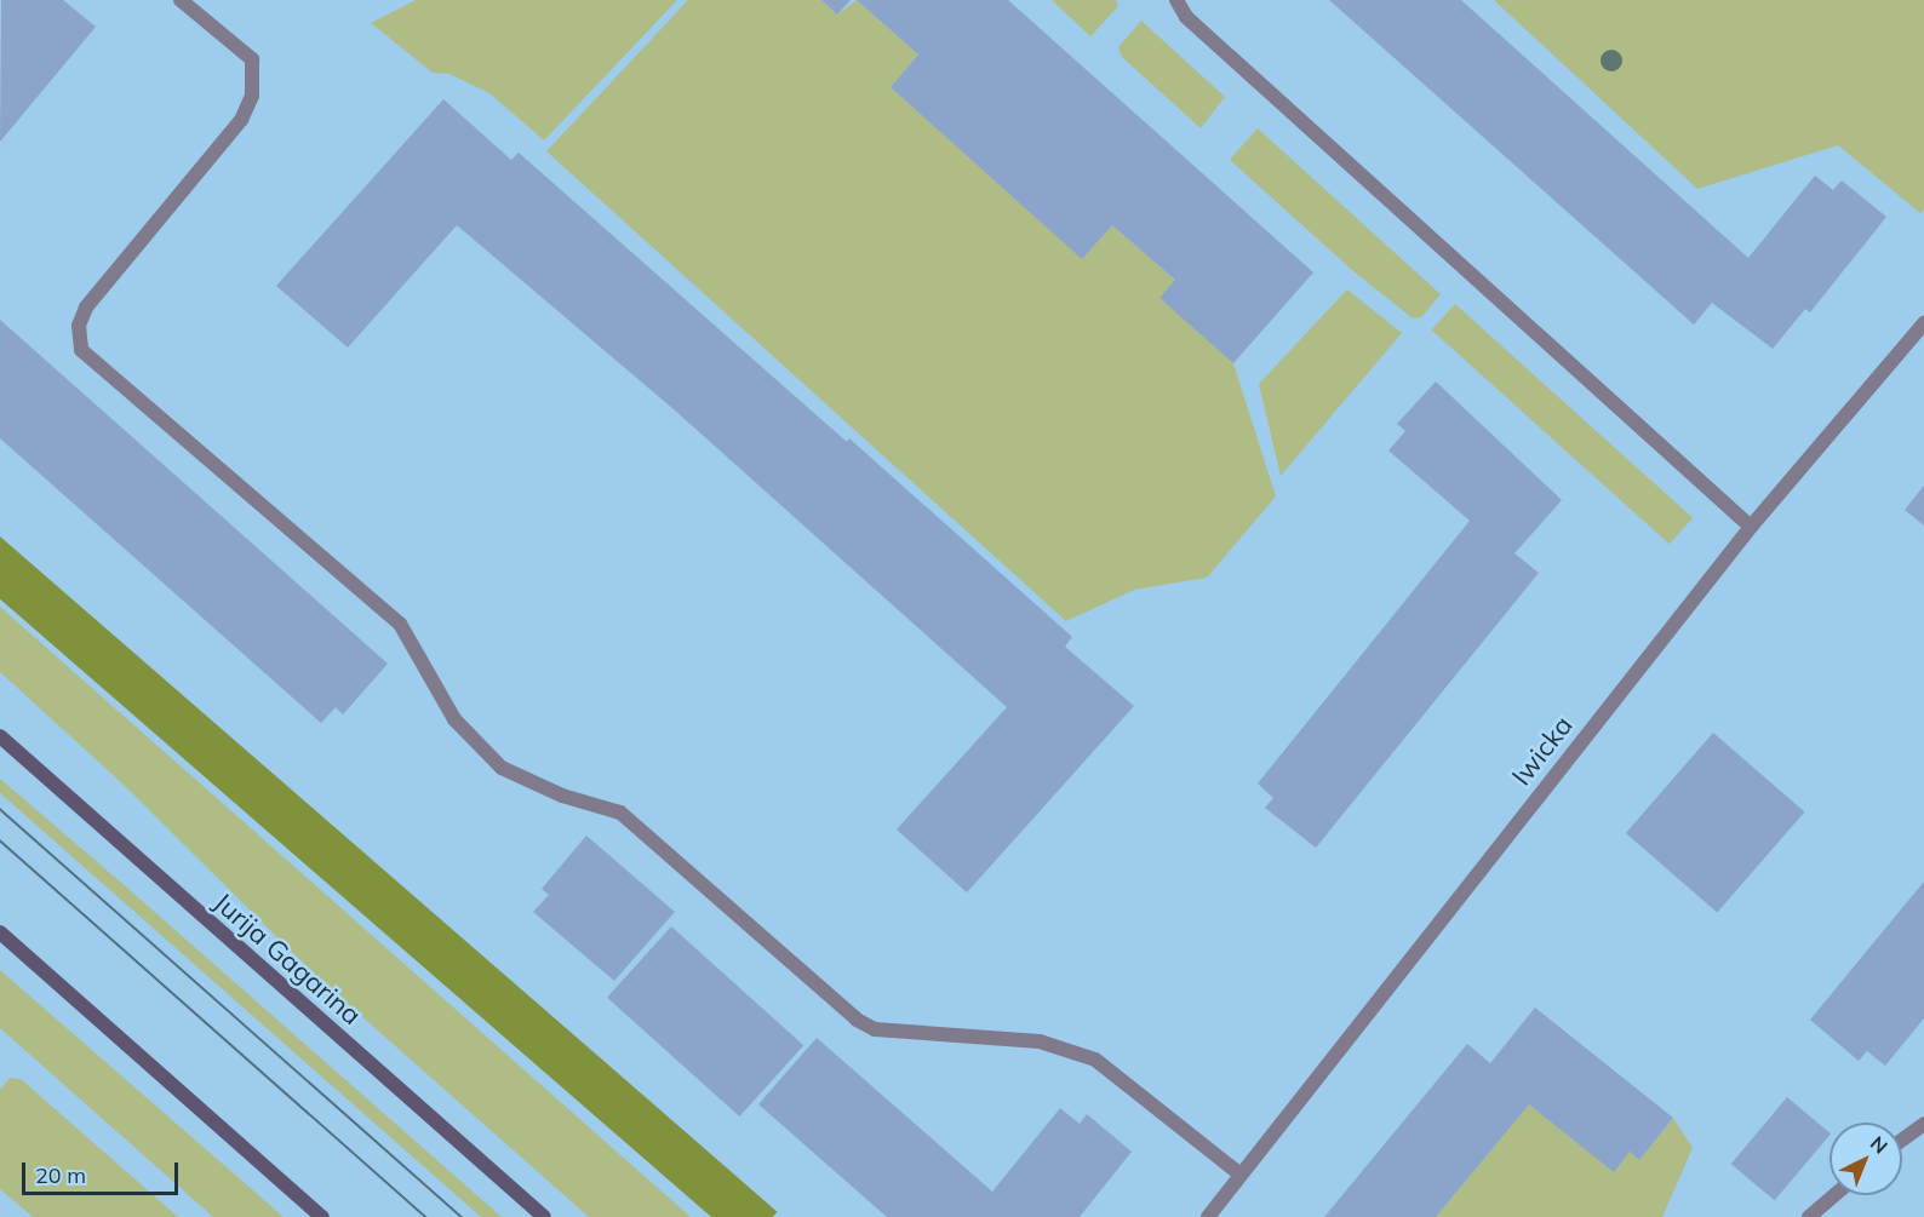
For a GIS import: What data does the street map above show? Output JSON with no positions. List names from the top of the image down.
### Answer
{
  "streets": {
    "main road": ["Jurija Gagarina"],
    "street": ["Iwicka"]
  },
  "scale_bar": "20 m",
  "north": "top right"
}
